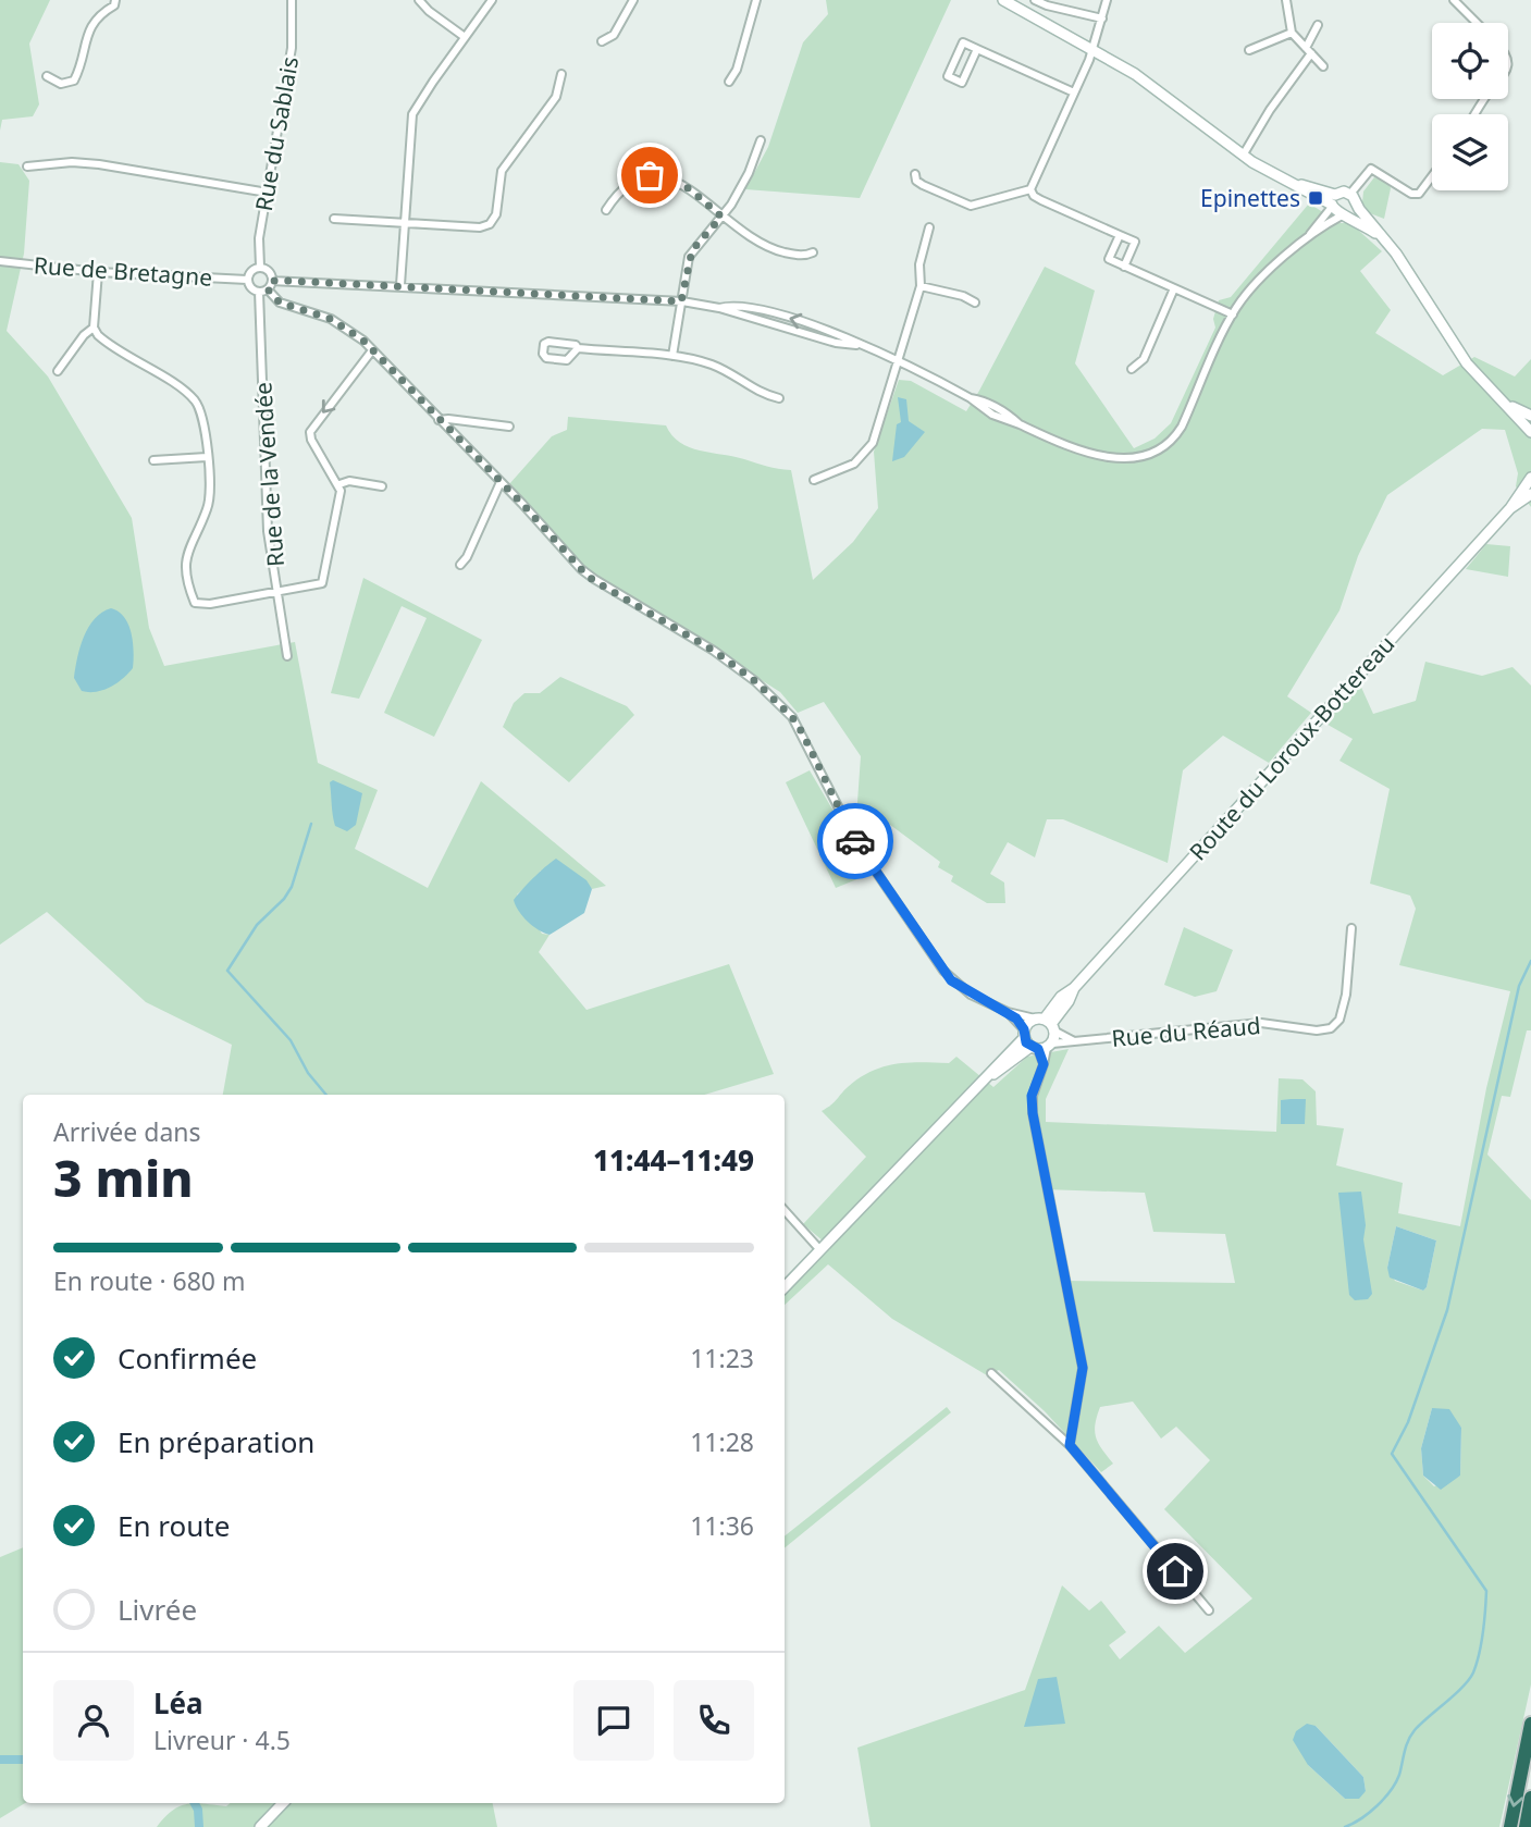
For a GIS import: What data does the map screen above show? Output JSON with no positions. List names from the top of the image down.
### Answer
{
  "streets": {
    "main road": ["Route du Loroux-Bottereau"],
    "street": [
      "Rue du Sablais",
      "Rue de Bretagne",
      "Rue de la Vendée",
      "Rue du Réaud"
    ]
  },
  "crossings": [
    ["Rue du Sablais", "Rue de Bretagne"],
    ["Rue du Sablais", "Rue de la Vendée"],
    ["Rue de Bretagne", "Rue de la Vendée"],
    ["Route du Loroux-Bottereau", "Rue du Réaud"]
  ],
  "places": {
    "transit": ["Epinettes"]
  },
  "page": {
    "heading": ["3 min", "Arrivée dans", "11:44–11:49"],
    "panel": ["Léa", "Livreur · 4.5"],
    "bar": "En route · 680 m",
    "list": [
      ["Confirmée", "11:23"],
      ["En préparation", "11:28"],
      ["En route", "11:36"],
      "Livrée"
    ]
  }
}
